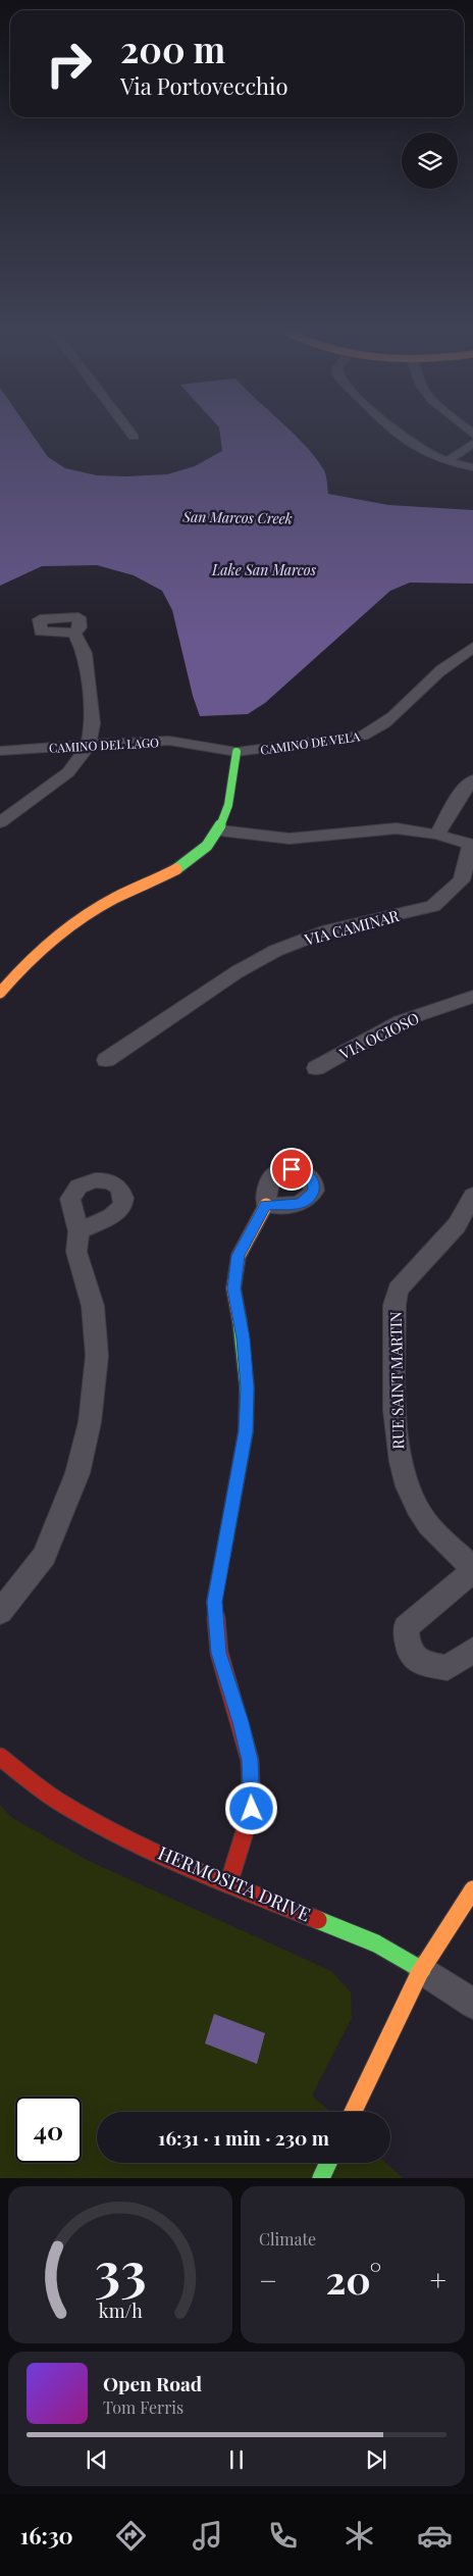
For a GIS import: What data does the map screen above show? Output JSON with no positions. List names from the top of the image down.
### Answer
{
  "streets": {
    "street": [
      "CAMINO DE VELA",
      "CAMINO DEL LAGO",
      "VIA CAMINAR",
      "VIA OCIOSO",
      "RUE SAINT MARTIN",
      "HERMOSITA DRIVE"
    ]
  },
  "crossings": [
    ["CAMINO DE VELA", "CAMINO DEL LAGO"]
  ],
  "water": ["San Marcos Creek", "Lake San Marcos"],
  "page": {
    "turn": ["200 m", "Via Portovecchio"],
    "limit": "40",
    "trip": "16:31 · 1 min · 230 m",
    "tile": "Climate",
    "heat": ["−", "20°", "+"],
    "song": ["Open Road", "Tom Ferris"],
    "tabs": "16:30",
    "gauge": ["33", "km/h"]
  }
}
